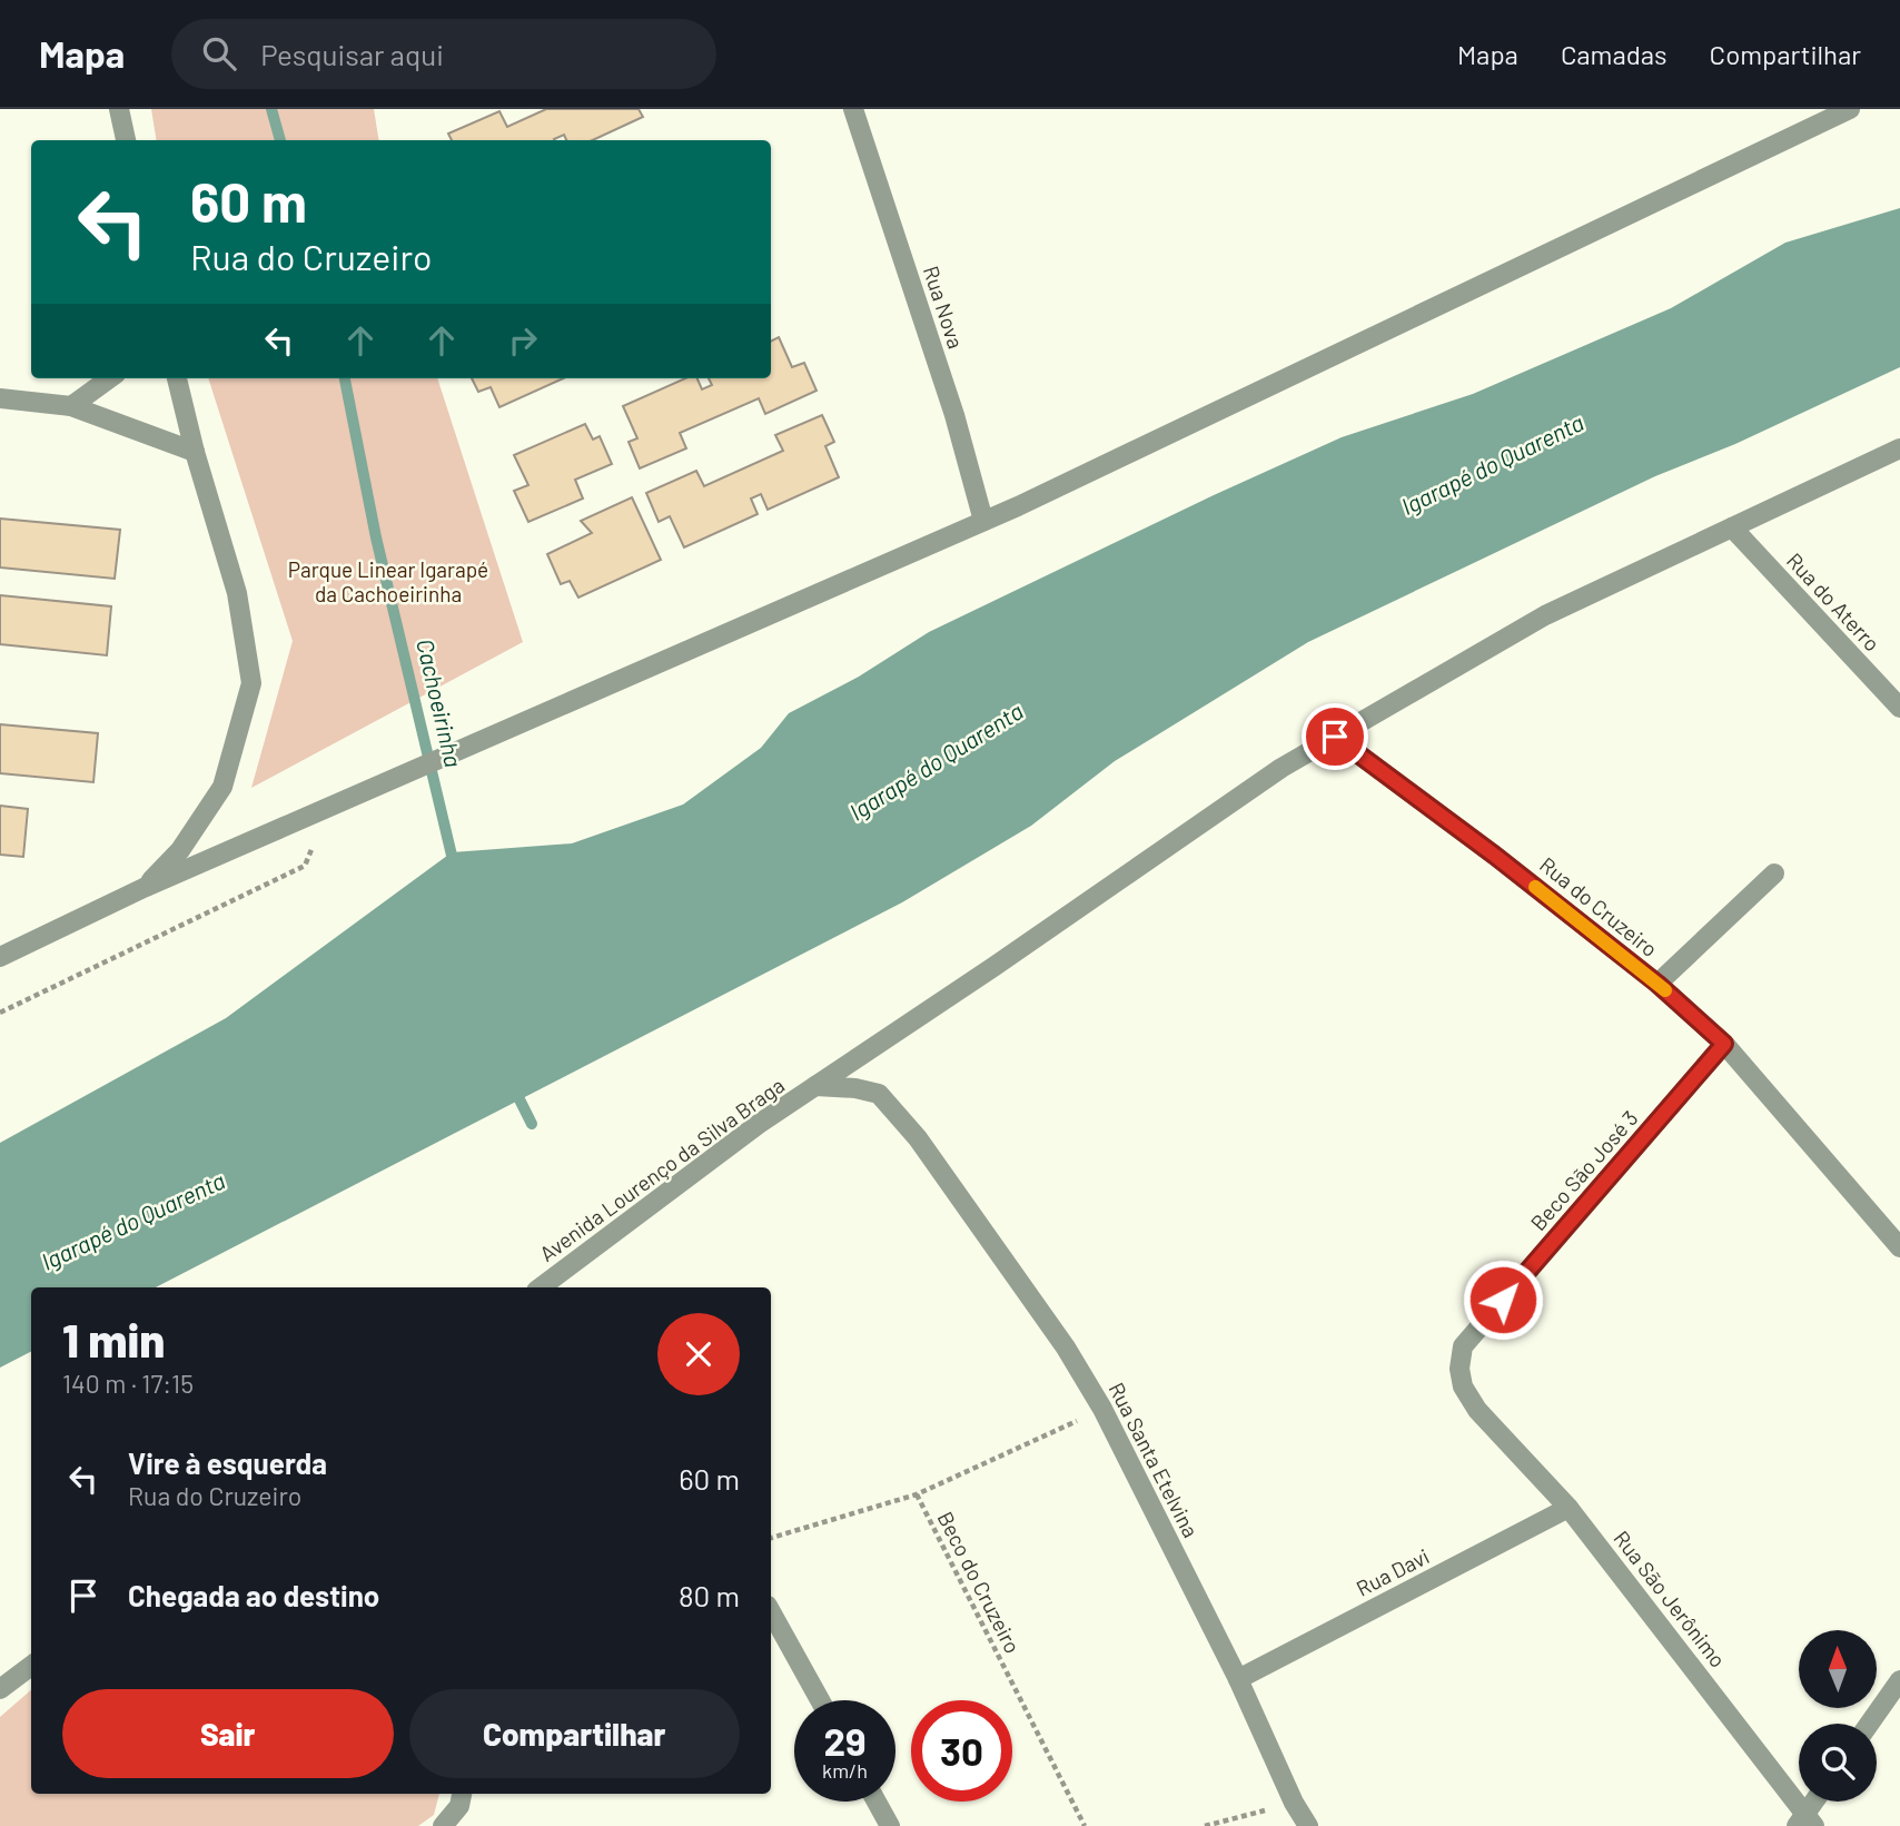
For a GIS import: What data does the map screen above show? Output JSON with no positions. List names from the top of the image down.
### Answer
{
  "streets": {
    "street": [
      "Rua Nova",
      "Rua do Aterro",
      "Rua do Cruzeiro",
      "Avenida Lourenço da Silva Braga",
      "Beco São José 3",
      "Rua Santa Etelvina",
      "Rua Davi",
      "Rua São Jerônimo"
    ],
    "path": ["Beco do Cruzeiro"]
  },
  "crossings": [
    ["Rua do Aterro", "Avenida Lourenço da Silva Braga"],
    ["Rua do Cruzeiro", "Avenida Lourenço da Silva Braga"],
    ["Rua do Cruzeiro", "Beco São José 3"],
    ["Avenida Lourenço da Silva Braga", "Rua Santa Etelvina"],
    ["Beco São José 3", "Rua São Jerônimo"],
    ["Rua Santa Etelvina", "Rua Davi"],
    ["Rua Santa Etelvina", "Beco do Cruzeiro"],
    ["Rua Davi", "Rua São Jerônimo"]
  ],
  "water": ["Igarapé do Quarenta", "Cachoeirinha"],
  "parks": ["Parque Linear Igarapé da Cachoeirinha"],
  "north": "top",
  "page": {
    "header": "Mapa",
    "search": "Pesquisar aqui",
    "nav": ["Mapa", "Camadas", "Compartilhar"],
    "turn": ["60 m", "Rua do Cruzeiro"],
    "heading": ["1 min", "140 m · 17:15"],
    "list": [
      {
        "name": "Vire à esquerda",
        "note": "Rua do Cruzeiro",
        "value": "60 m"
      },
      {
        "name": "Chegada ao destino",
        "value": "80 m"
      }
    ],
    "buttons": ["Sair", "Compartilhar"],
    "speed": "29 km/h",
    "limit": "30"
  }
}
